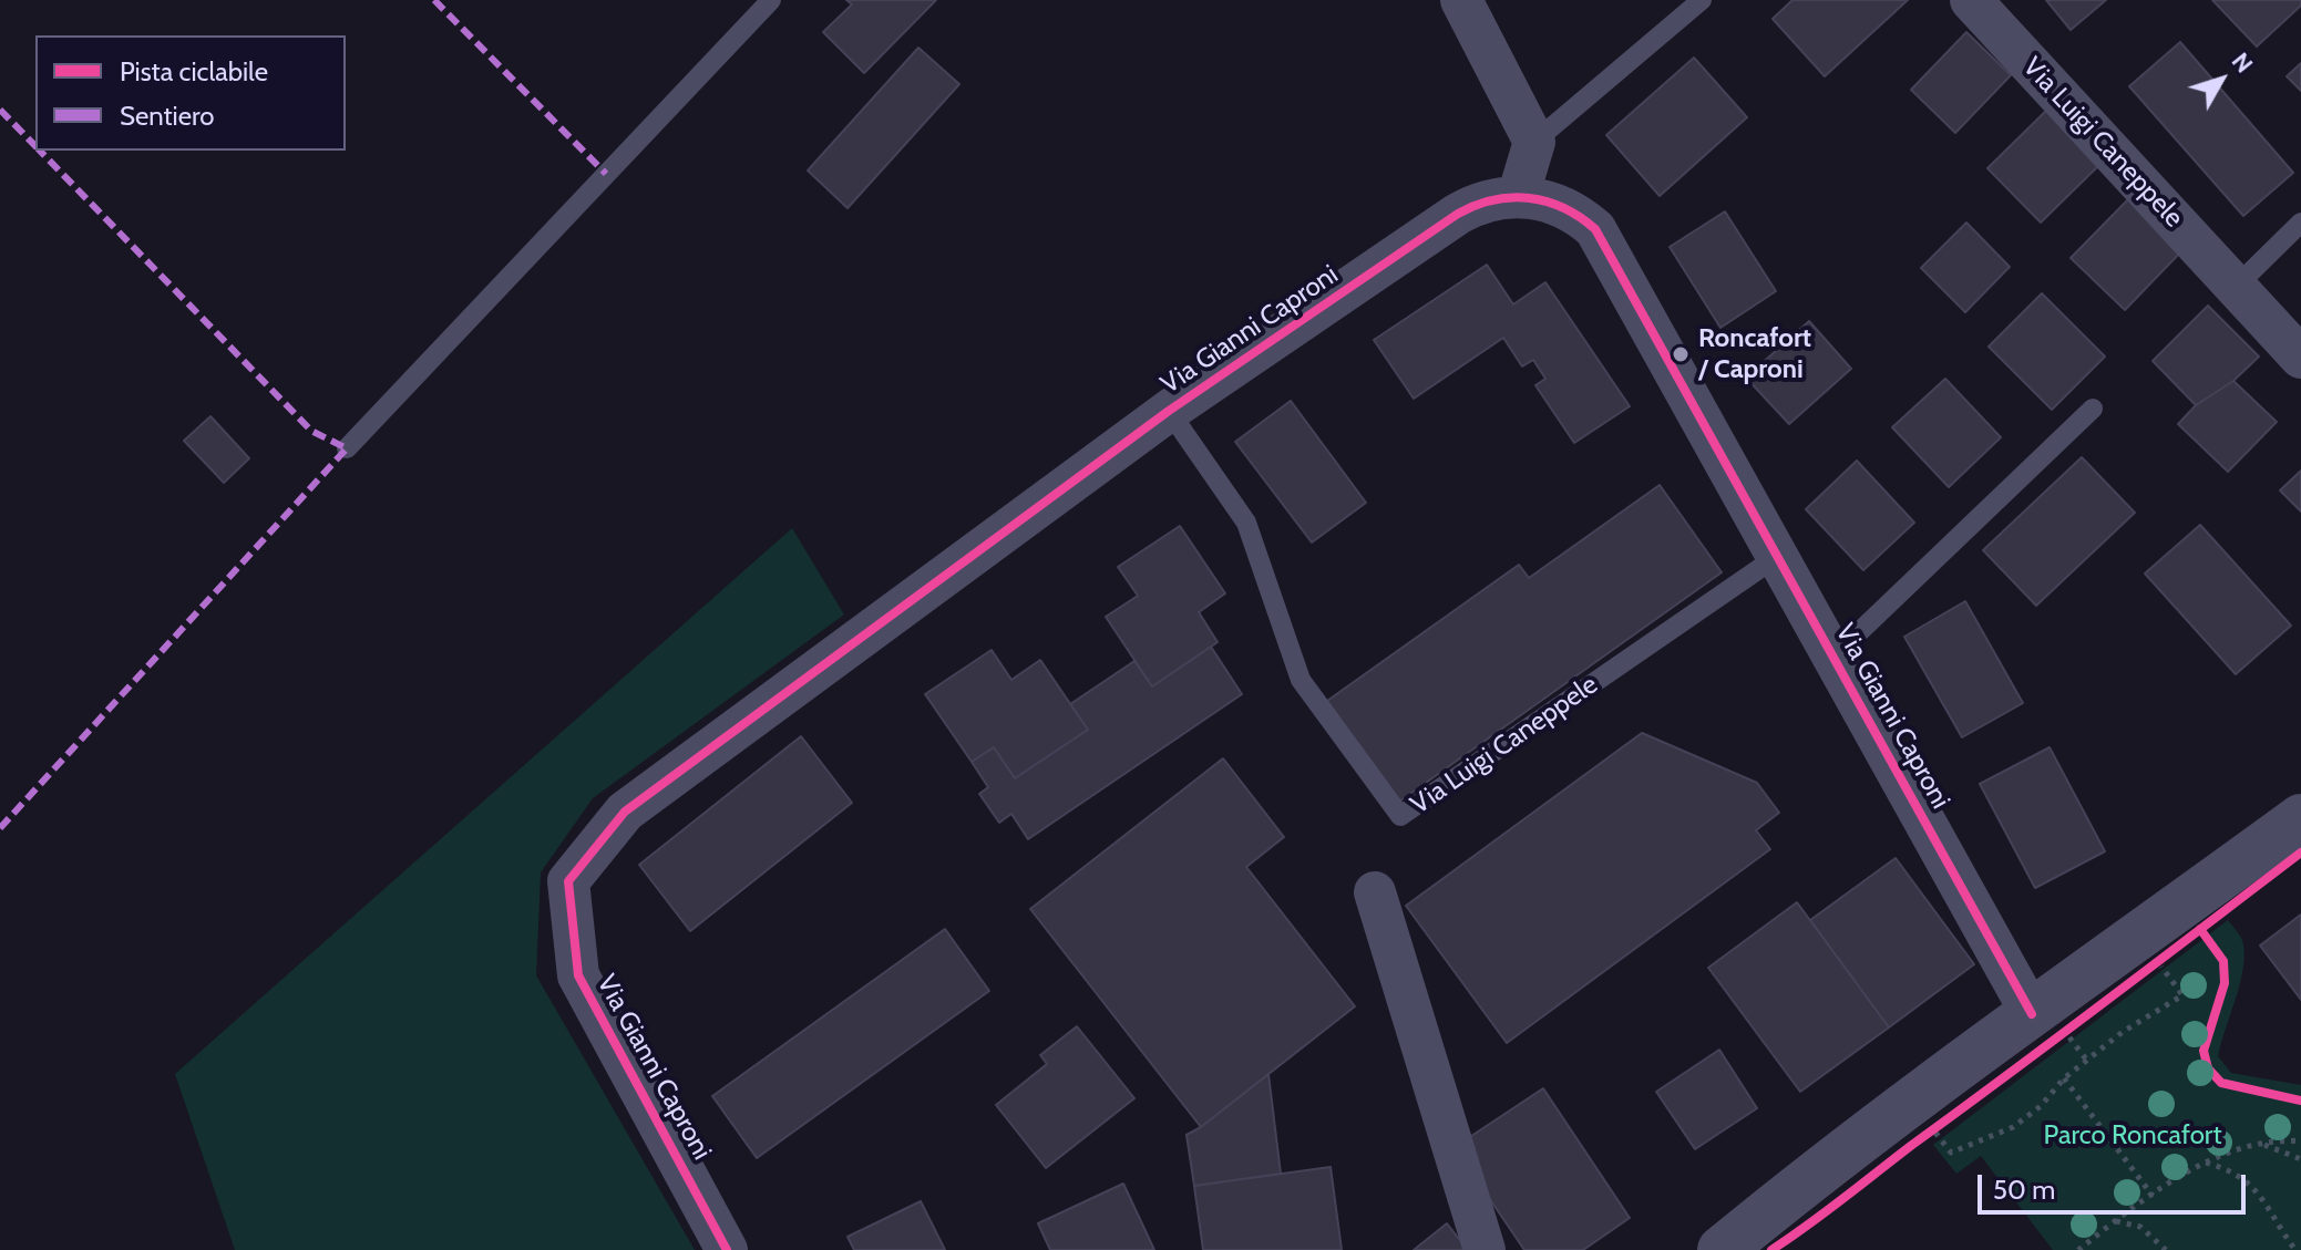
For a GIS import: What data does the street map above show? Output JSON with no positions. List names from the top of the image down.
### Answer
{
  "streets": {
    "street": ["Via Luigi Caneppele", "Via Gianni Caproni"]
  },
  "crossings": [
    ["Via Luigi Caneppele", "Via Gianni Caproni"]
  ],
  "parks": ["Parco Roncafort"],
  "places": ["Roncafort / Caproni"],
  "legend": ["Pista ciclabile", "Sentiero"],
  "scale_bar": "50 m",
  "north": "top right"
}
